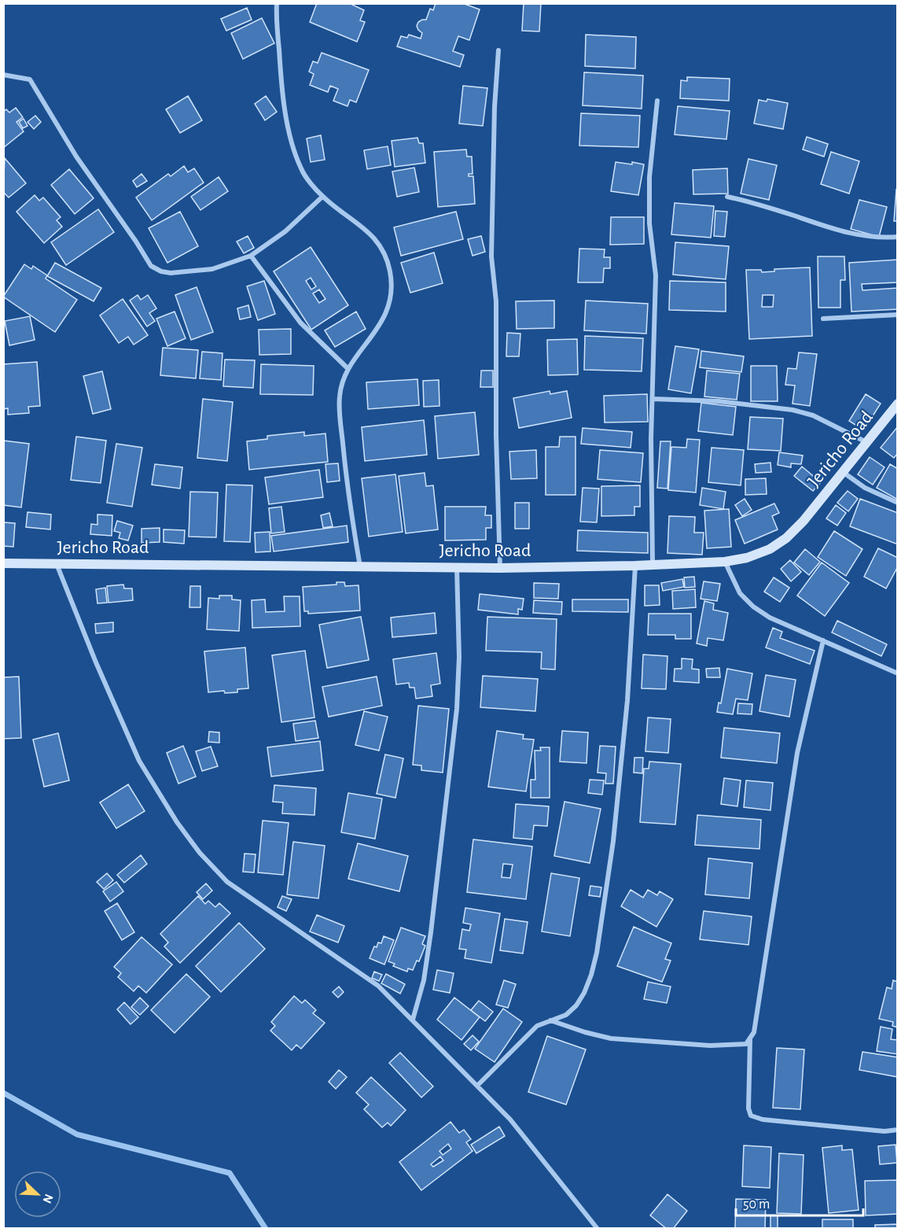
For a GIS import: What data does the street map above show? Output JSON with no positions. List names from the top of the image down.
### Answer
{
  "streets": {
    "street": ["Jericho Road"]
  },
  "scale_bar": "50 m",
  "north": "bottom right"
}
